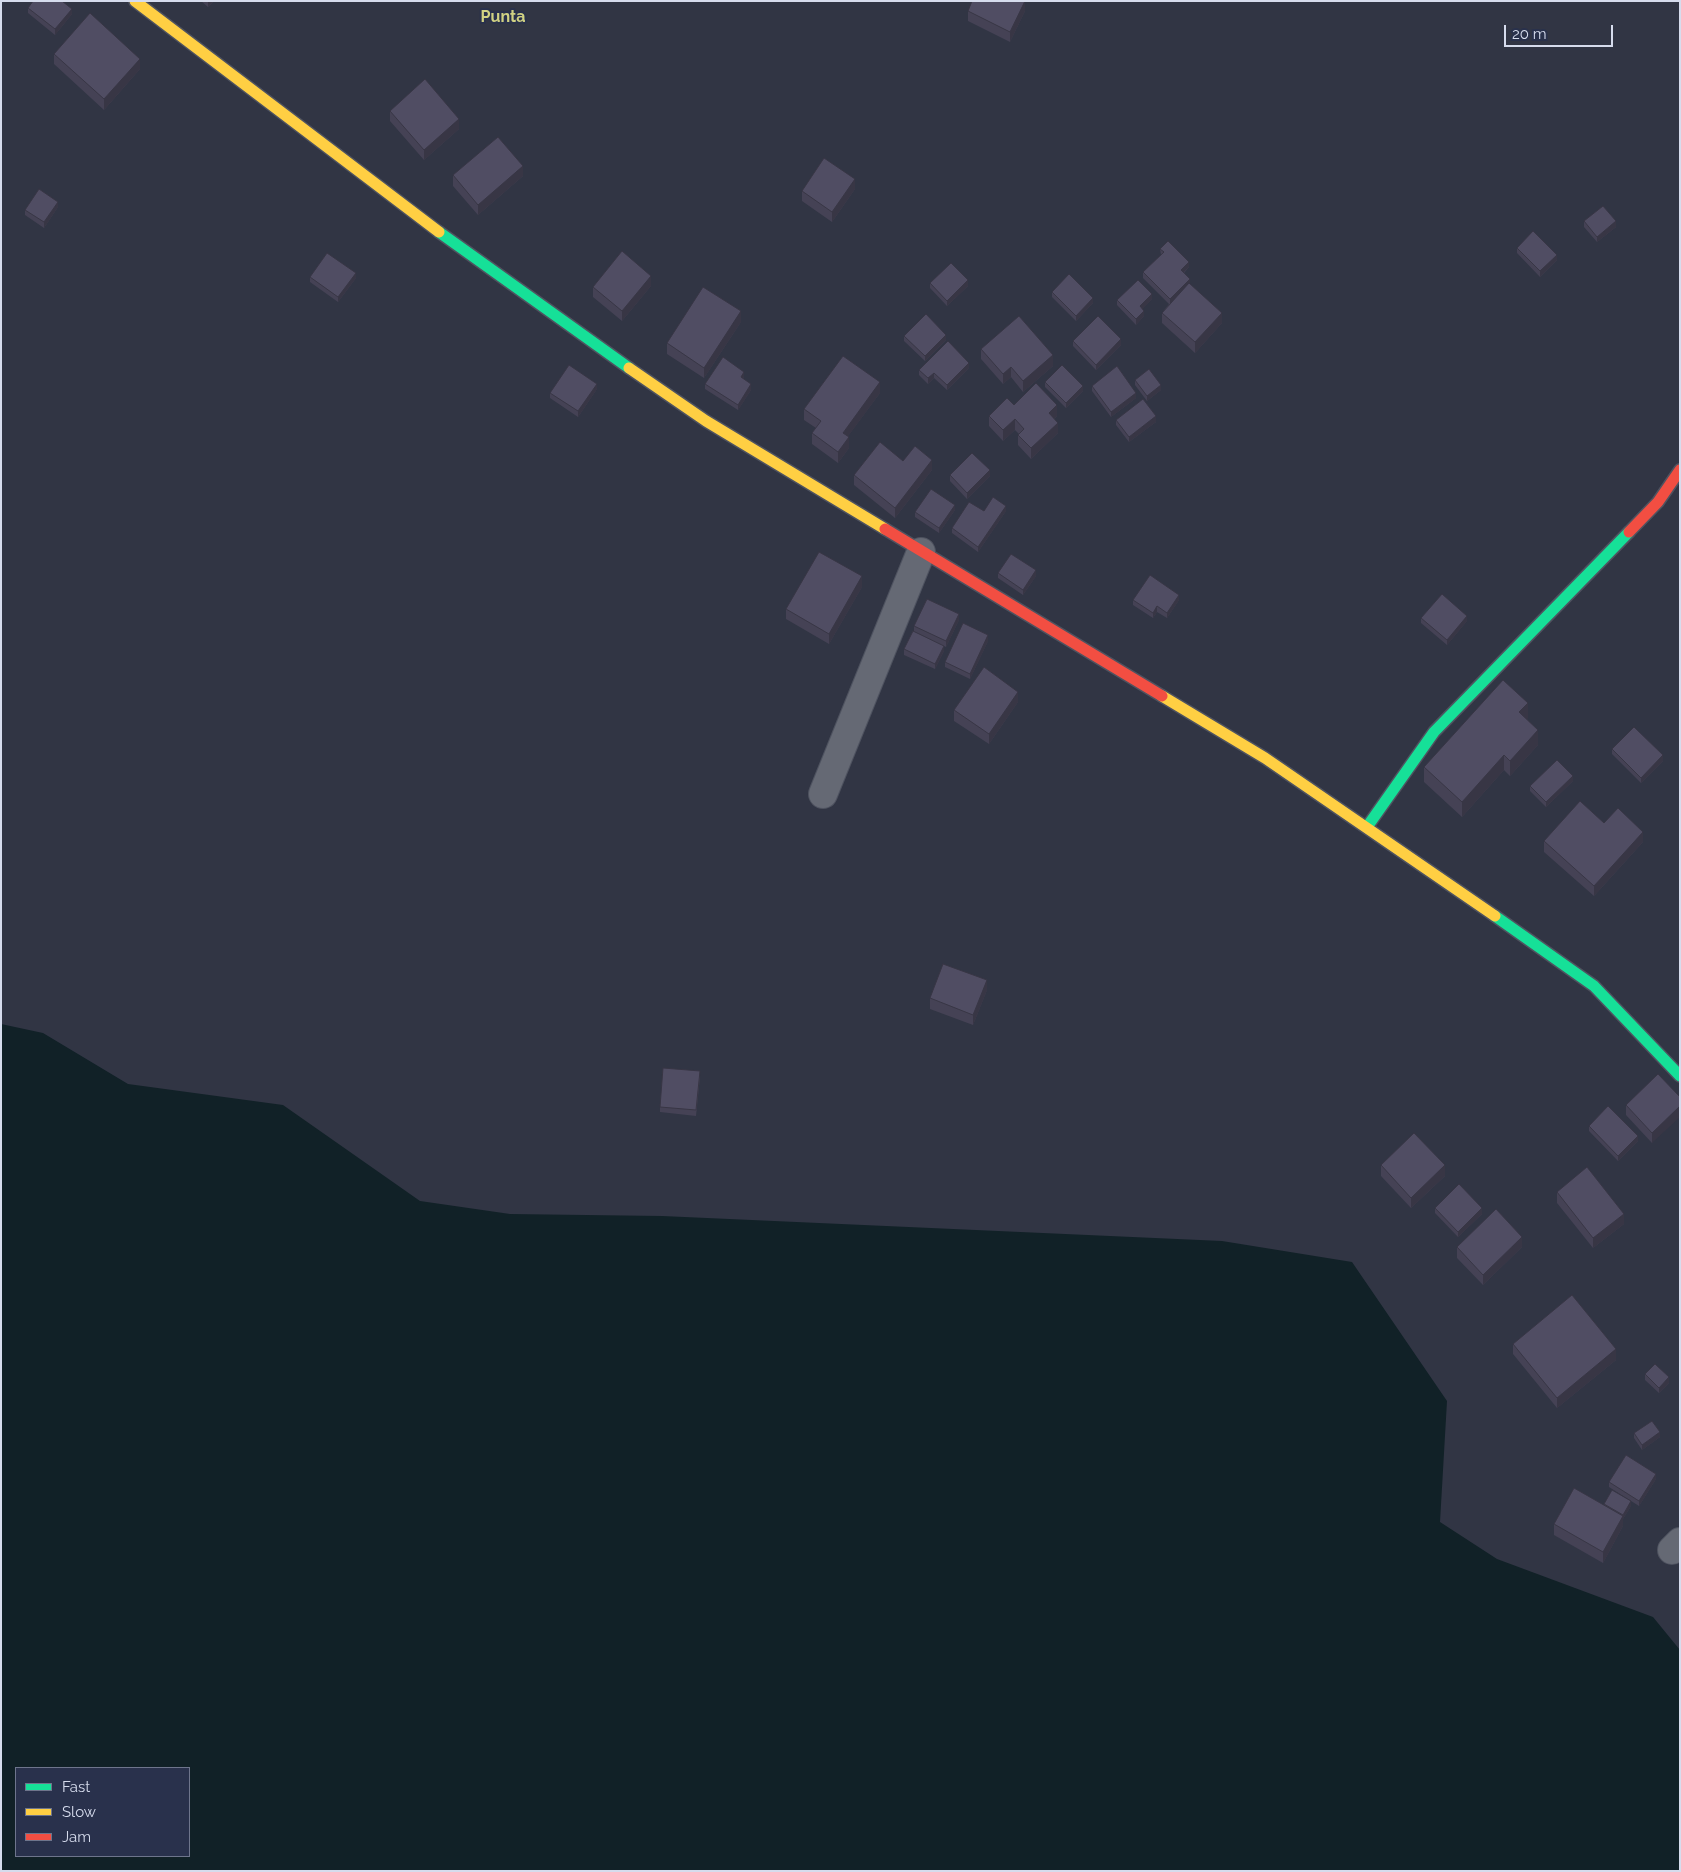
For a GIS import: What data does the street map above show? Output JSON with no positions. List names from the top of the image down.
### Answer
{
  "districts": ["Punta"],
  "legend": ["Fast", "Slow", "Jam"],
  "scale_bar": "20 m"
}
